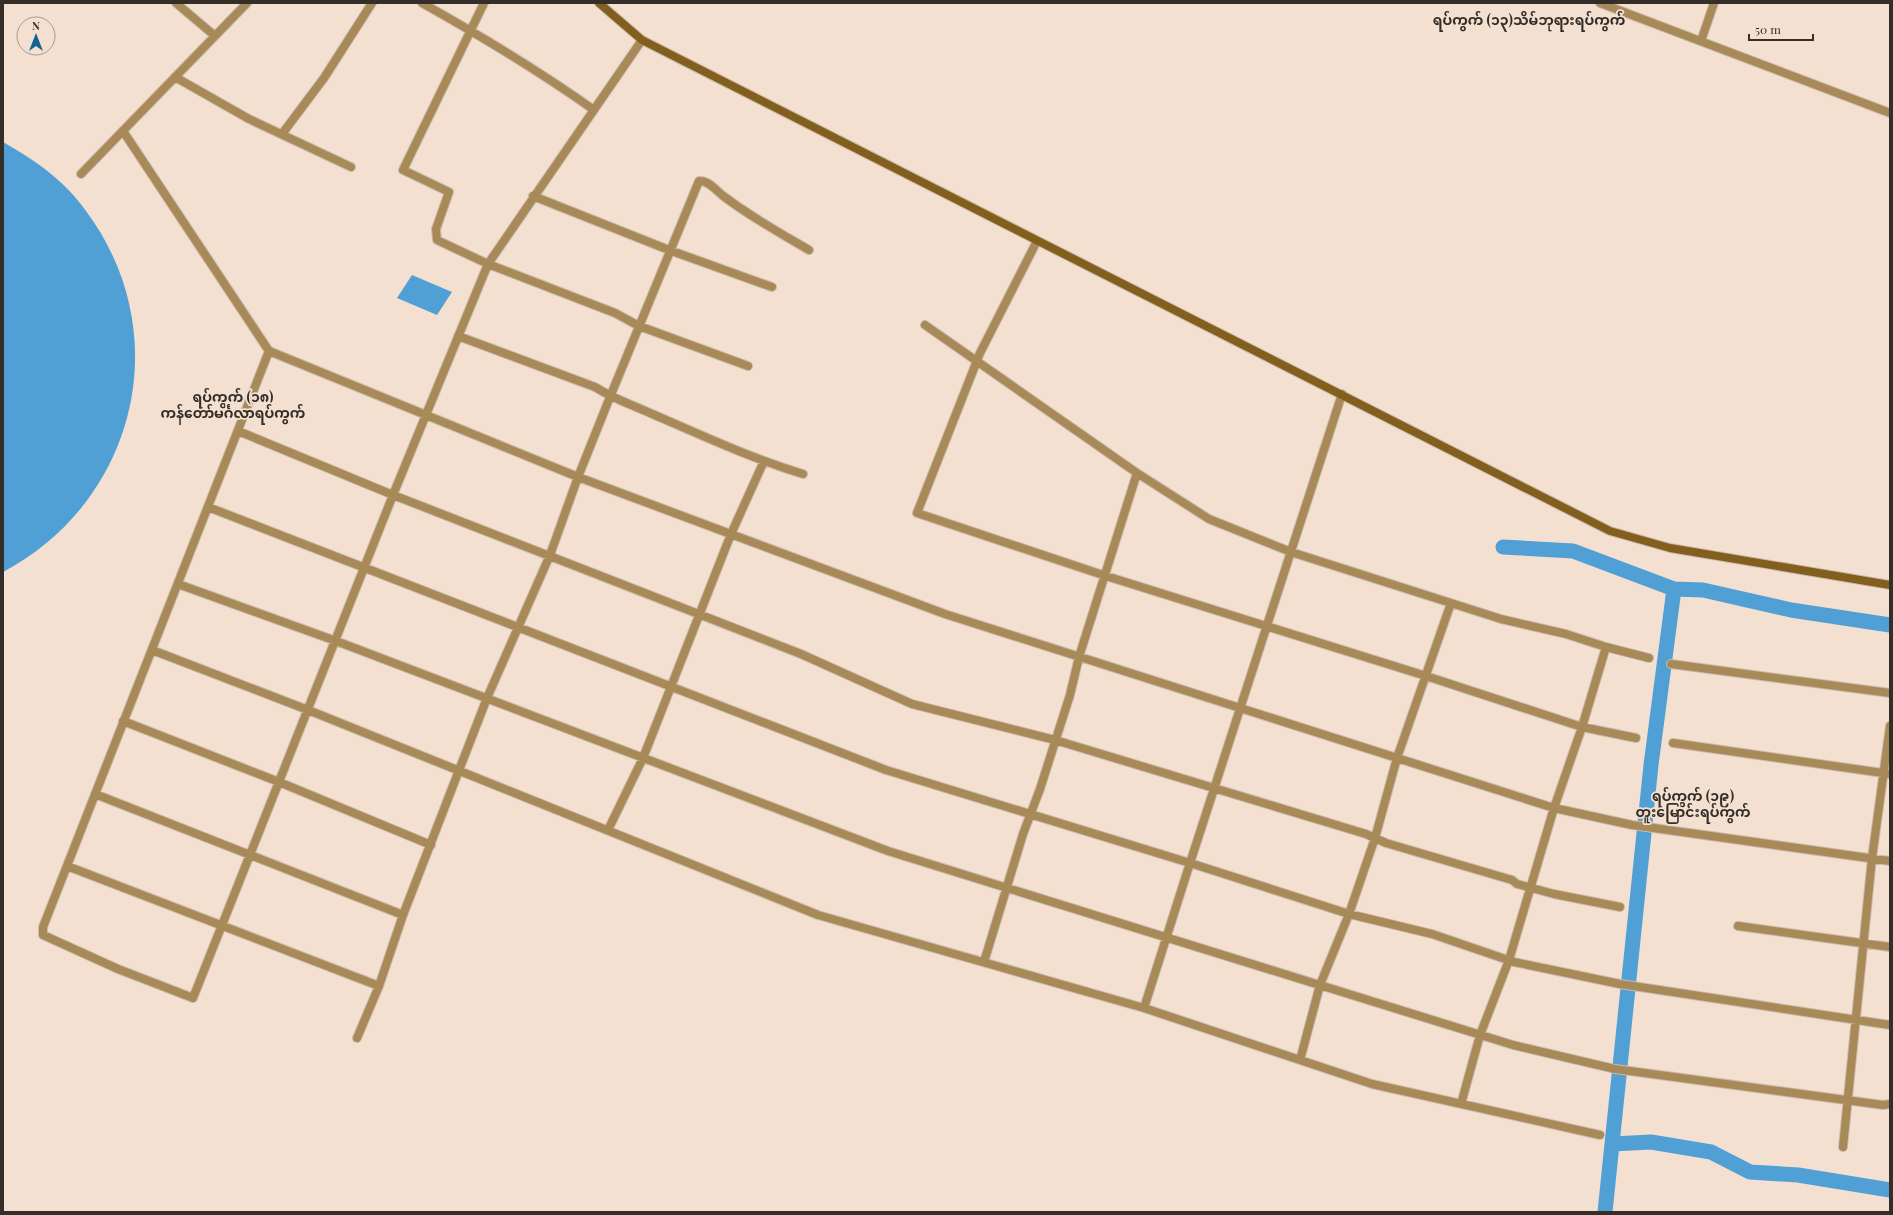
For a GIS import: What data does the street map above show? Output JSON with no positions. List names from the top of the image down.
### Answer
{
  "districts": ["ရပ်ကွက် (၁၃)သိမ်ဘုရားရပ်ကွက်", "ရပ်ကွက် (၁၈) ကန်တော်မင်္ဂလာရပ်ကွက်", "ရပ်ကွက် (၁၉) တူးမြောင်းရပ်ကွက်"],
  "scale_bar": "50 m",
  "north": "top"
}
